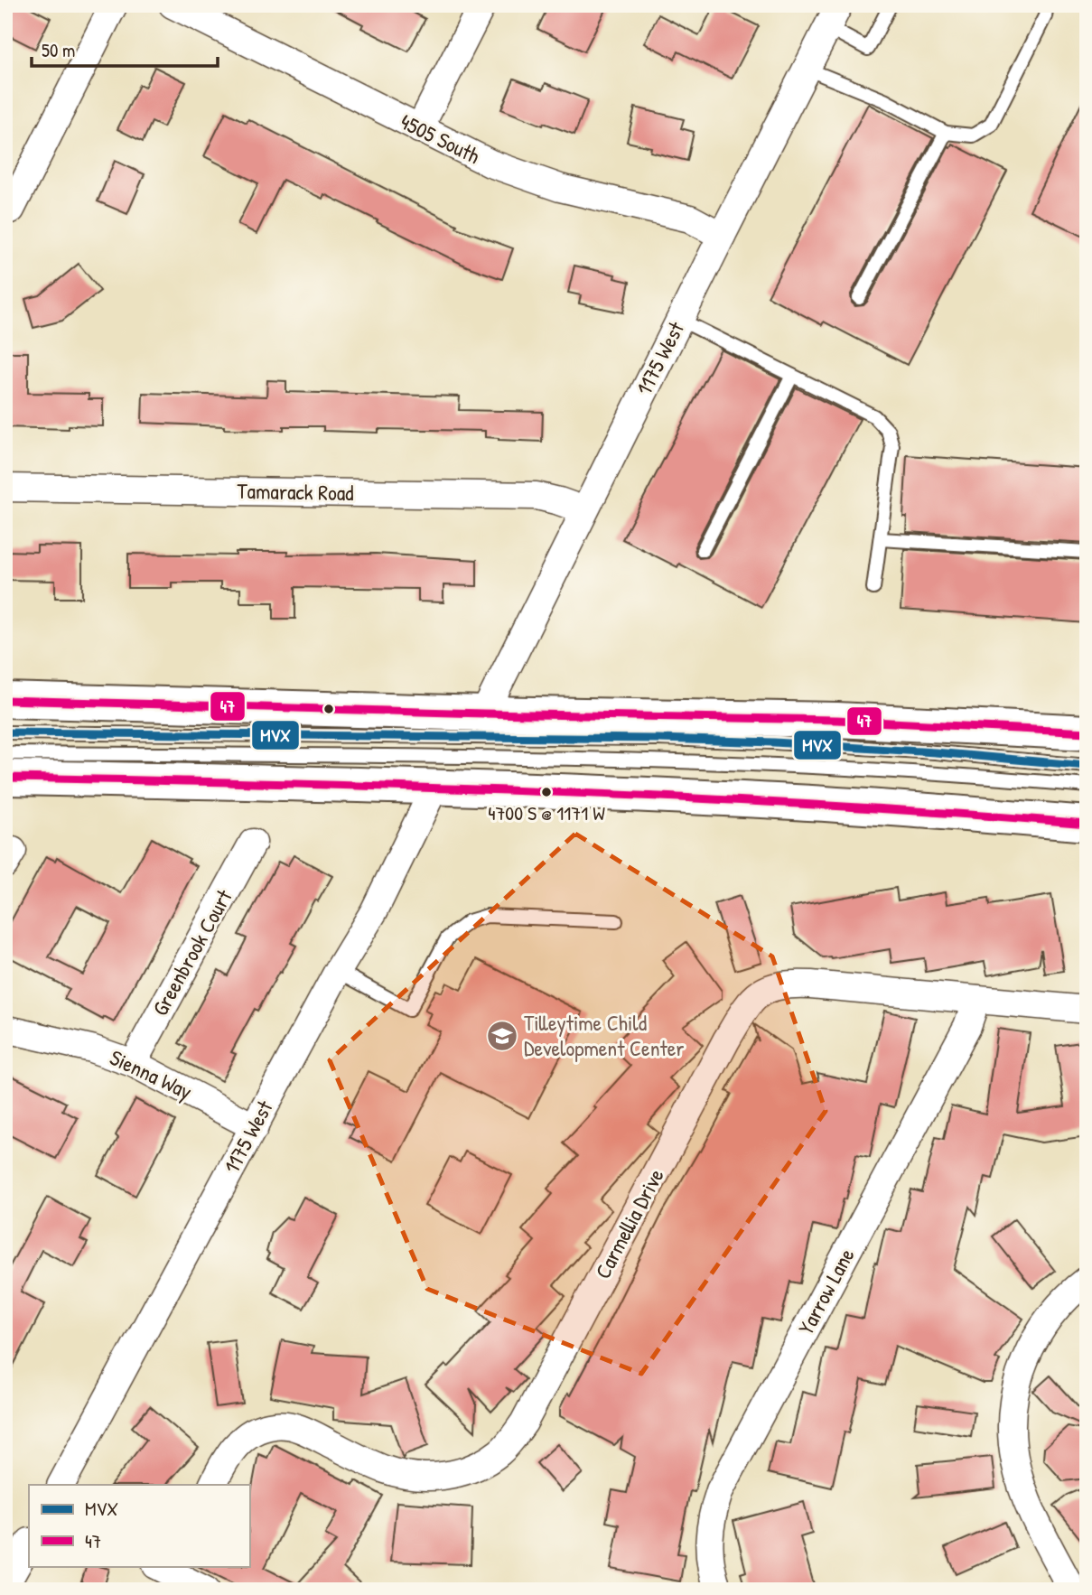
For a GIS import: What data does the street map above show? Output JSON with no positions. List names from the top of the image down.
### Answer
{
  "streets": {
    "street": [
      "4505 South",
      "1175 West",
      "Tamarack Road",
      "Greenbrook Court",
      "Sienna Way",
      "Carmellia Drive",
      "Yarrow Lane"
    ]
  },
  "crossings": [
    ["4505 South", "1175 West"],
    ["1175 West", "Tamarack Road"],
    ["1175 West", "Sienna Way"],
    ["Greenbrook Court", "Sienna Way"],
    ["Carmellia Drive", "Yarrow Lane"]
  ],
  "places": {
    "other": ["4700 S @ 1171 W"],
    "school or university": ["Tilleytime Child Development Center"]
  },
  "lines": ["transit line 47", "transit line MVX"],
  "legend": ["MVX", "47"],
  "scale_bar": "50 m"
}
